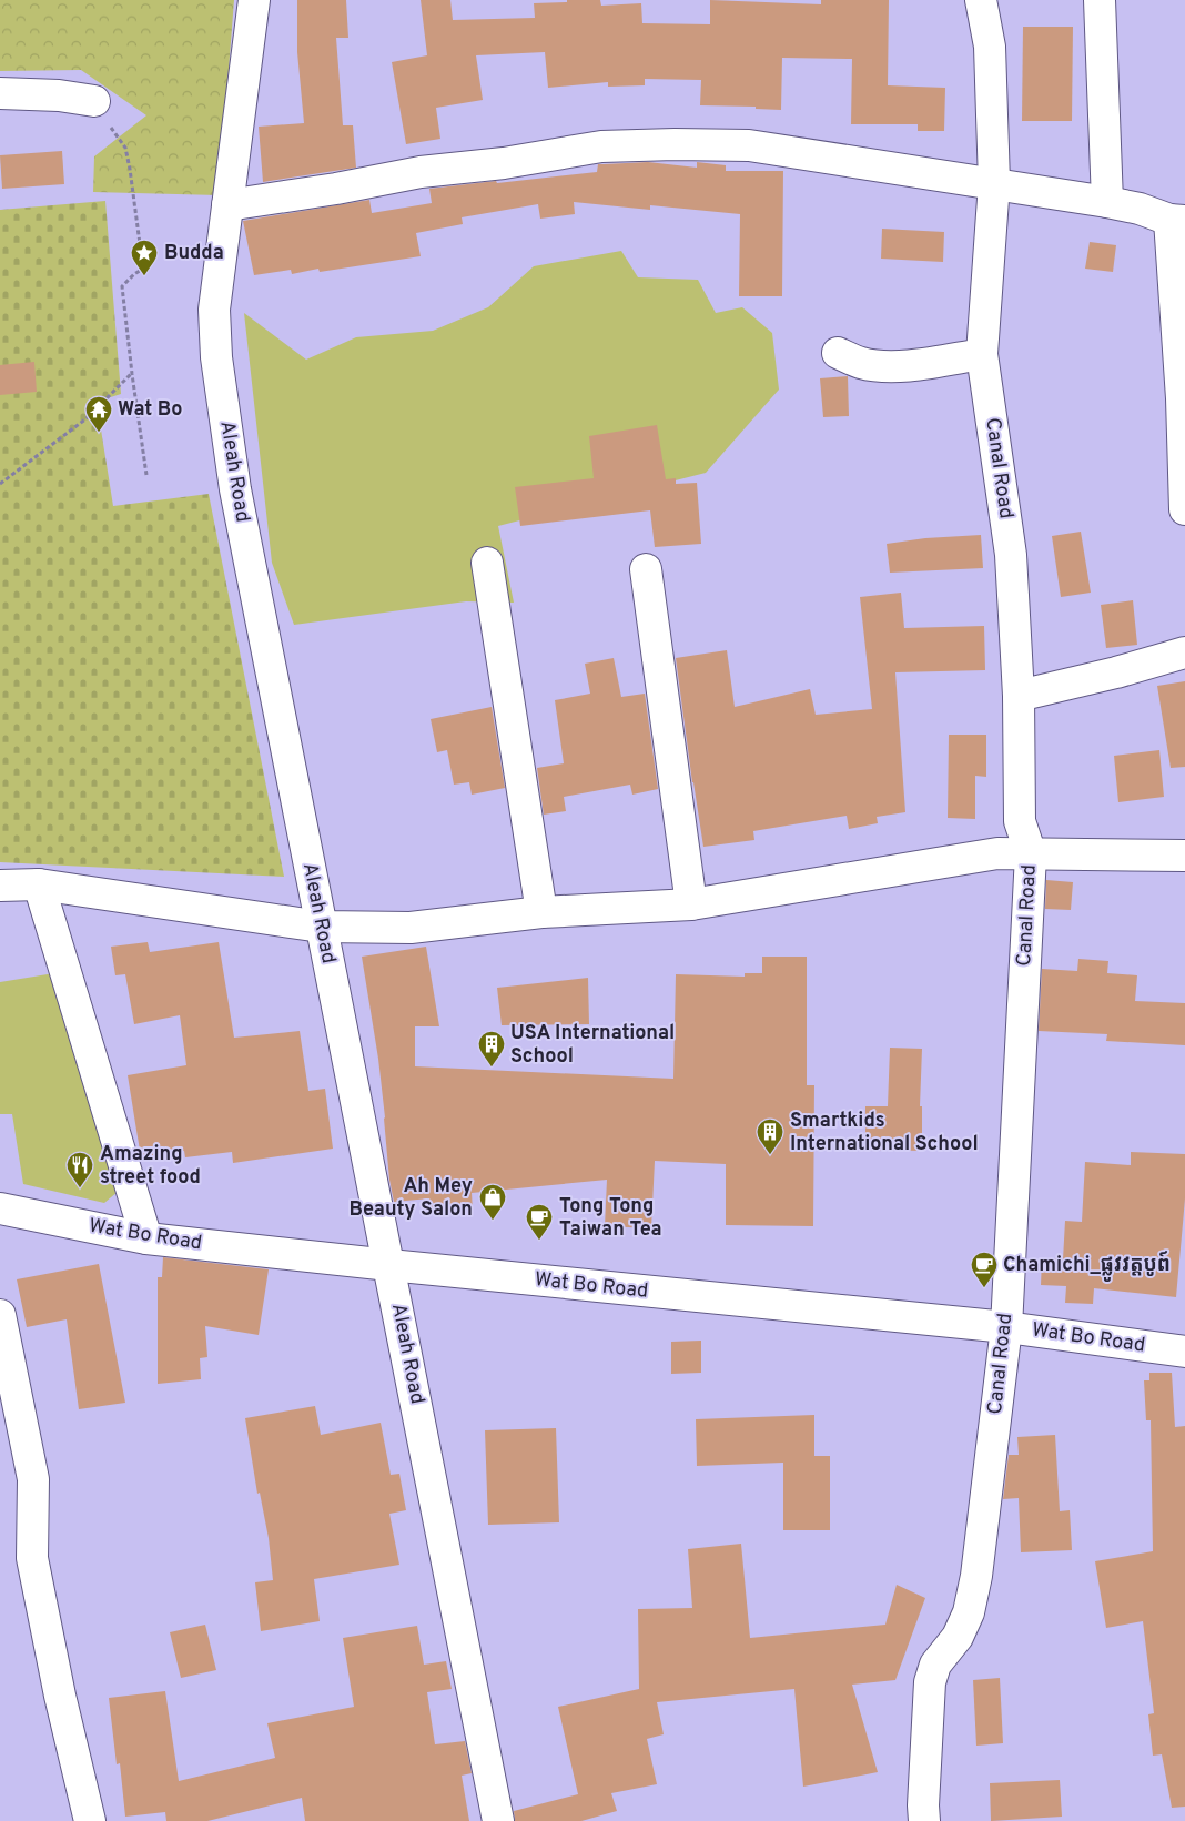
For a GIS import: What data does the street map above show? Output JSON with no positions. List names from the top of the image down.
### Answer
{
  "streets": {
    "street": ["Canal Road", "Aleah Road", "Wat Bo Road"]
  },
  "crossings": [
    ["Canal Road", "Wat Bo Road"],
    ["Aleah Road", "Wat Bo Road"]
  ],
  "places": {
    "place": ["Budda"],
    "temple": ["Wat Bo"],
    "building": ["USA International School", "Smartkids International School"],
    "restaurant": ["Amazing street food"],
    "shop": ["Ah Mey Beauty Salon"],
    "cafe": ["Tong Tong Taiwan Tea", "Chamichi_ផ្លូវវត្តបូព៍"]
  }
}
